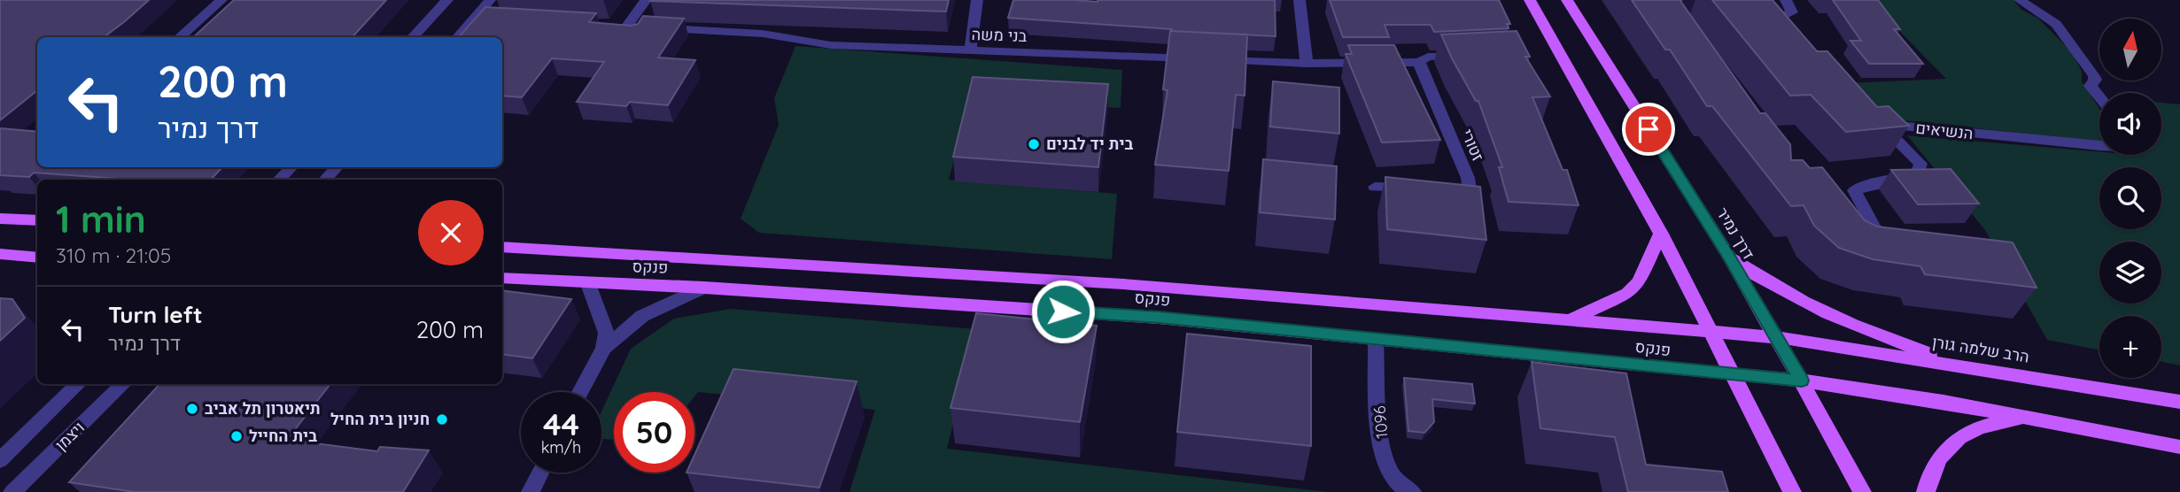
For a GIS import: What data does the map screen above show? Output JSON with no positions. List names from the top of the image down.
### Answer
{
  "streets": {
    "main road": ["דרך נמיר", "פנקס", "הרב שלמה גורן"],
    "street": [
      "בני משה",
      "הנשיאים",
      "זטורי",
      "1096",
      "ויצמן"
    ]
  },
  "crossings": [
    ["בני משה", "זטורי"],
    ["דרך נמיר", "פנקס"],
    ["דרך נמיר", "הרב שלמה גורן"],
    ["פנקס", "הרב שלמה גורן"],
    ["פנקס", "1096"]
  ],
  "places": [
    "בית יד לבנים",
    "תיאטרון תל אביב",
    "חניון בית החיל",
    "בית החייל"
  ],
  "north": "top",
  "page": {
    "map_buttons": "+",
    "turn": ["200 m", "דרך נמיר"],
    "heading": ["1 min", "310 m · 21:05"],
    "list": [
      {
        "name": "Turn left",
        "note": "דרך נמיר",
        "value": "200 m"
      }
    ],
    "speed": "44 km/h",
    "limit": "50"
  }
}
